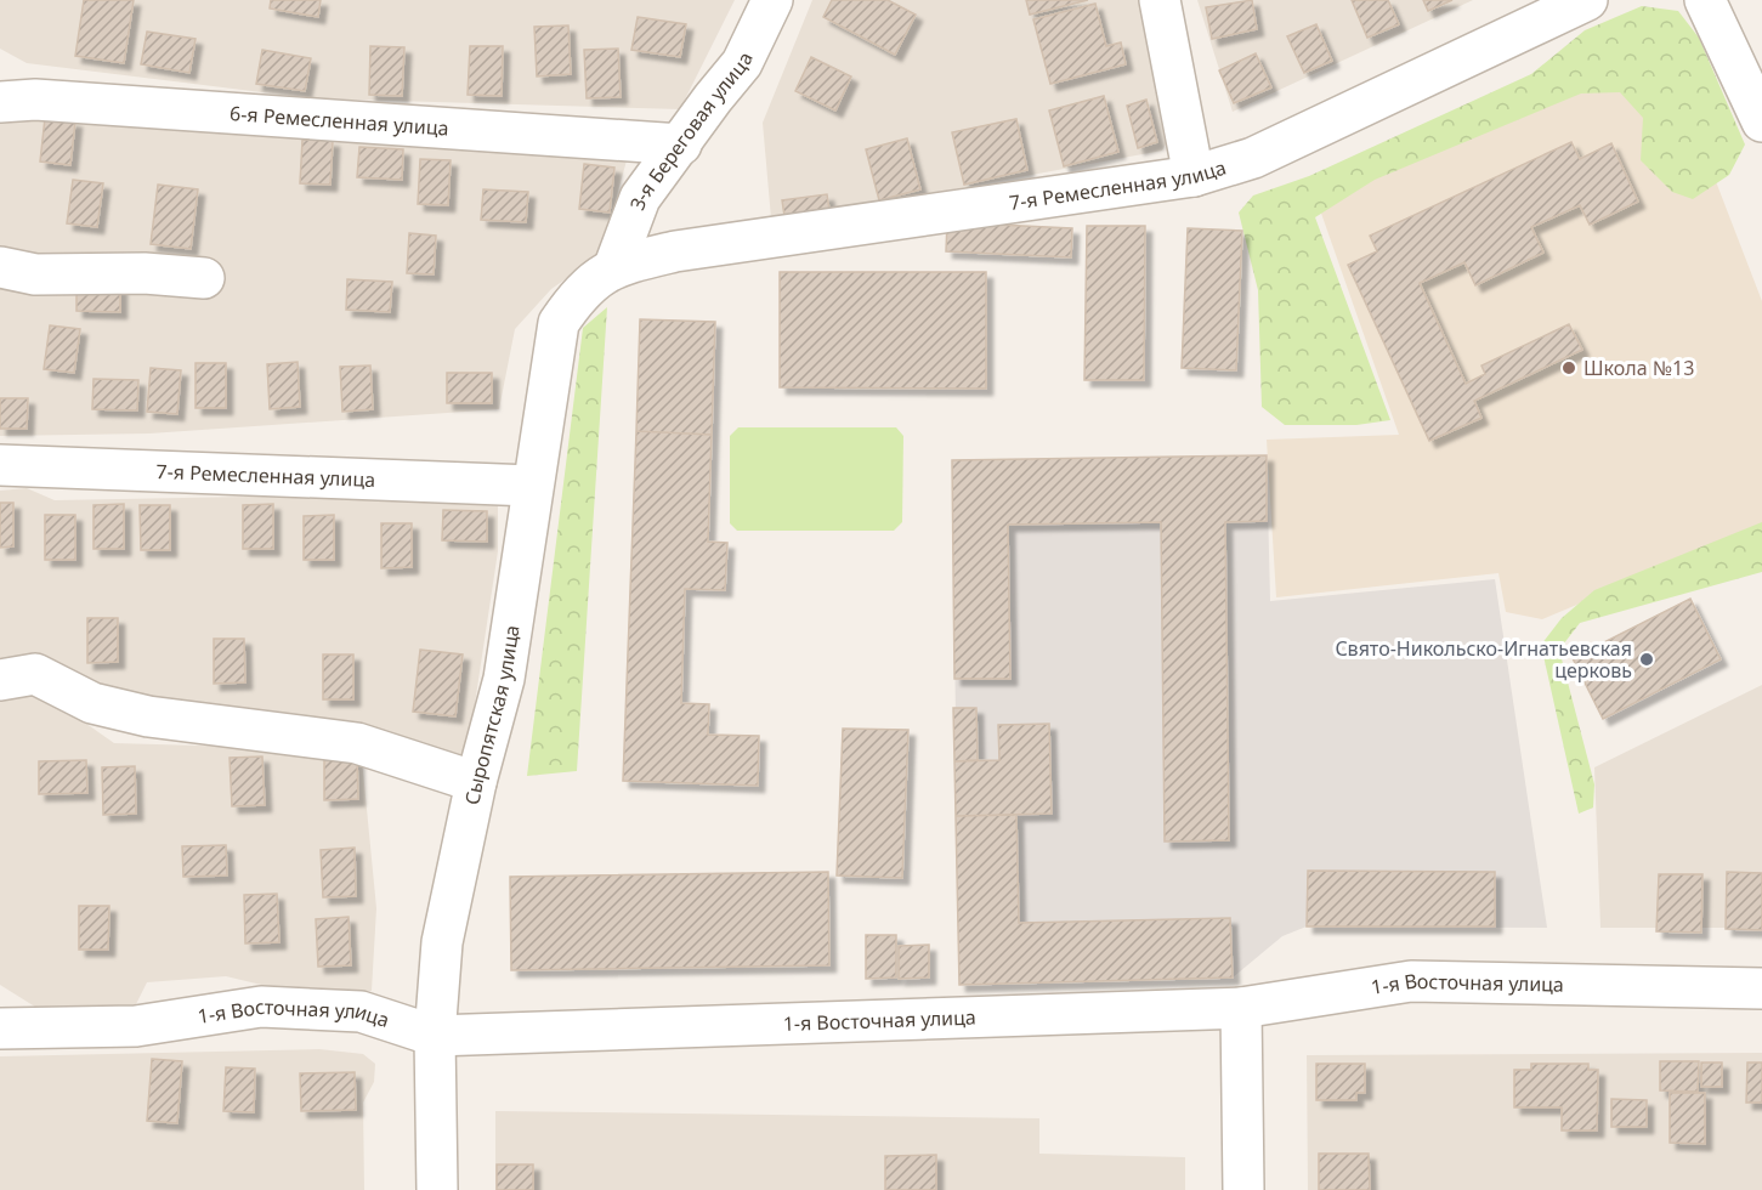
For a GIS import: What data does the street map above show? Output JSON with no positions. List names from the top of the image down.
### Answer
{
  "streets": {
    "street": [
      "6-я Ремесленная улица",
      "3-я Береговая улица",
      "7-я Ремесленная улица",
      "Сыропятская улица",
      "1-я Восточная улица"
    ]
  },
  "crossings": [
    ["6-я Ремесленная улица", "3-я Береговая улица"],
    ["3-я Береговая улица", "7-я Ремесленная улица"],
    ["3-я Береговая улица", "Сыропятская улица"],
    ["7-я Ремесленная улица", "Сыропятская улица"],
    ["Сыропятская улица", "1-я Восточная улица"]
  ],
  "places": ["Школа №13", "Свято-Никольско-Игнатьевская церковь"]
}
